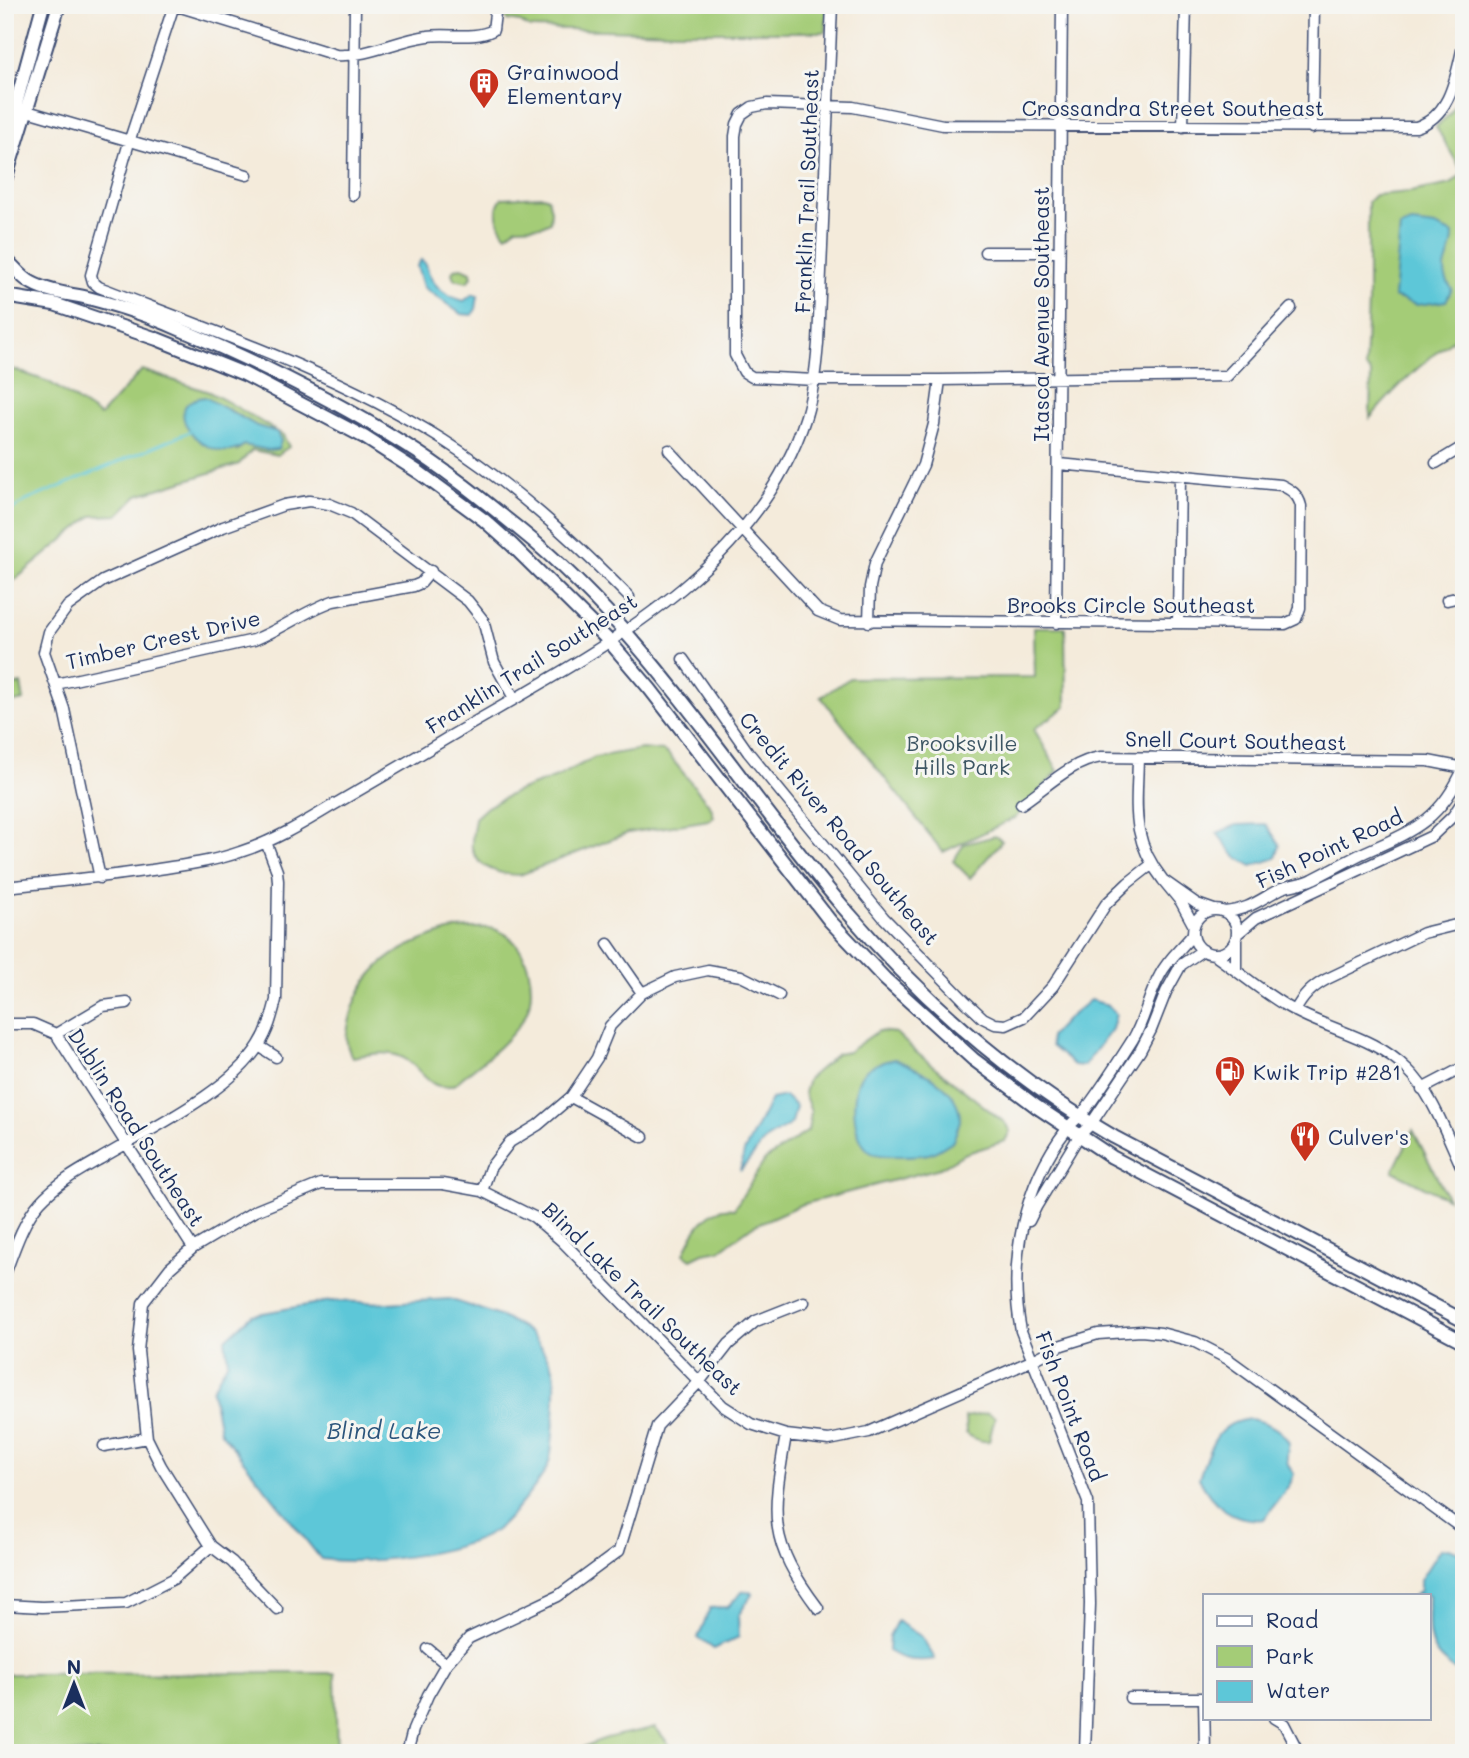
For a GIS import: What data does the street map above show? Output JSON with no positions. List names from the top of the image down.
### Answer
{
  "streets": {
    "street": [
      "Crossandra Street Southeast",
      "Franklin Trail Southeast",
      "Itasca Avenue Southeast",
      "Brooks Circle Southeast",
      "Timber Crest Drive",
      "Snell Court Southeast",
      "Credit River Road Southeast",
      "Fish Point Road",
      "Dublin Road Southeast",
      "Blind Lake Trail Southeast"
    ]
  },
  "crossings": [
    ["Crossandra Street Southeast", "Franklin Trail Southeast"],
    ["Crossandra Street Southeast", "Itasca Avenue Southeast"],
    ["Franklin Trail Southeast", "Brooks Circle Southeast"],
    ["Itasca Avenue Southeast", "Brooks Circle Southeast"],
    ["Snell Court Southeast", "Fish Point Road"],
    ["Fish Point Road", "Blind Lake Trail Southeast"],
    ["Dublin Road Southeast", "Blind Lake Trail Southeast"]
  ],
  "water": ["Blind Lake"],
  "parks": ["Brooksville Hills Park"],
  "places": {
    "building": ["Grainwood Elementary"],
    "fuel station": ["Kwik Trip #281"],
    "restaurant": ["Culver's"]
  },
  "legend": ["Road", "Park", "Water"],
  "north": "top"
}
